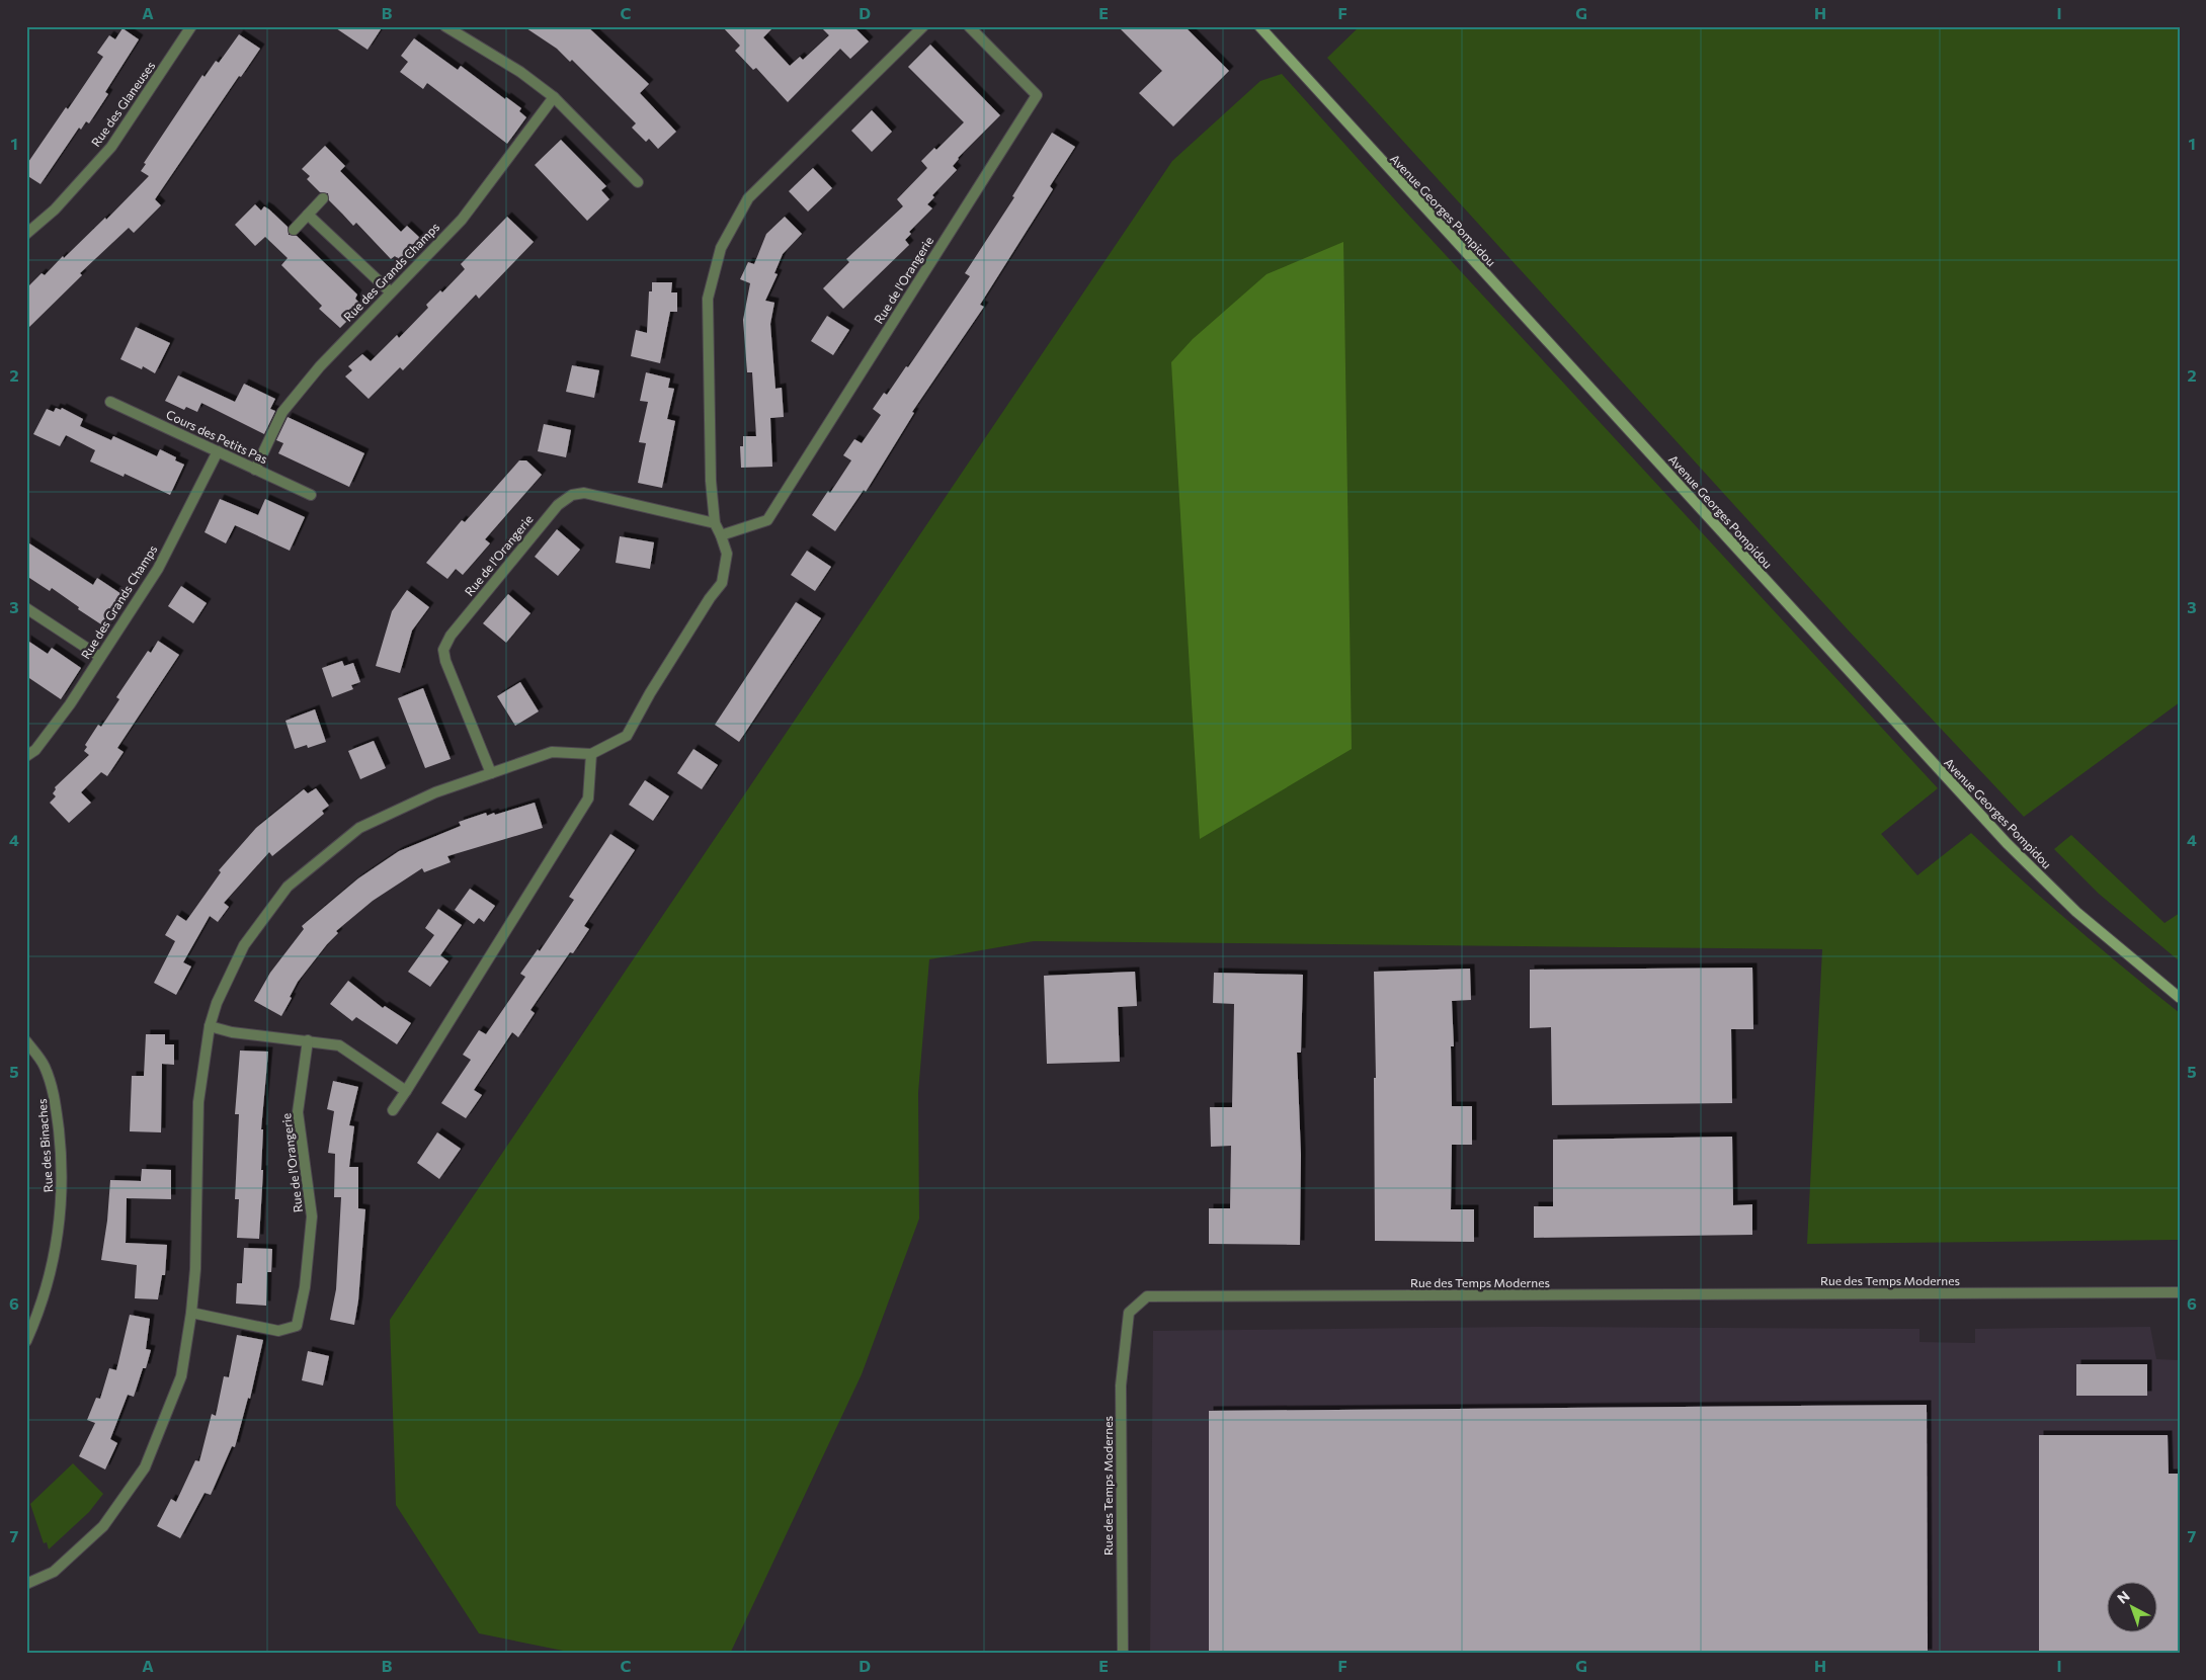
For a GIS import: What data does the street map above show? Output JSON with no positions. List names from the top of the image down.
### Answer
{
  "streets": {
    "main road": ["Avenue Georges Pompidou"],
    "street": [
      "Rue des Glaneuses",
      "Rue des Grands Champs",
      "Rue de l'Orangerie",
      "Cours des Petits Pas",
      "Rue des Binaches",
      "Rue des Temps Modernes"
    ]
  },
  "crossings": [
    ["Rue des Grands Champs", "Cours des Petits Pas"]
  ],
  "north": "top left",
  "grid": {
    "columns": [
      "A",
      "B",
      "C",
      "D",
      "E",
      "F",
      "G",
      "H",
      "I"
    ],
    "rows": [
      "1",
      "2",
      "3",
      "4",
      "5",
      "6",
      "7"
    ]
  }
}
